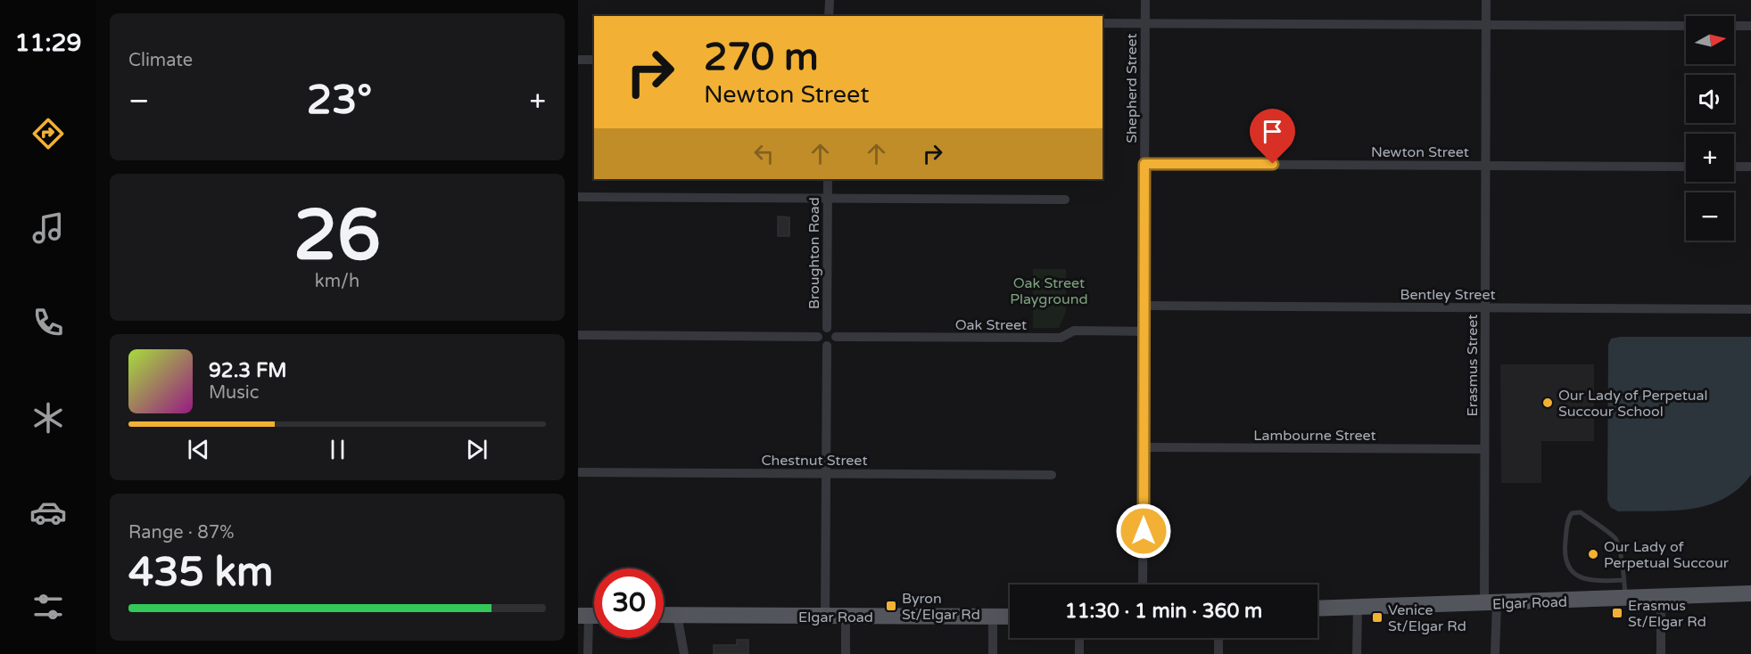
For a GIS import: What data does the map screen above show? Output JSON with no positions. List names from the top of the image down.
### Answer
{
  "streets": {
    "main road": ["Elgar Road"],
    "street": [
      "Shepherd Street",
      "Newton Street",
      "Broughton Road",
      "Bentley Street",
      "Oak Street",
      "Erasmus Street",
      "Lambourne Street",
      "Chestnut Street"
    ]
  },
  "crossings": [
    ["Shepherd Street", "Newton Street"],
    ["Shepherd Street", "Bentley Street"],
    ["Shepherd Street", "Oak Street"],
    ["Shepherd Street", "Lambourne Street"],
    ["Newton Street", "Erasmus Street"],
    ["Broughton Road", "Oak Street"],
    ["Bentley Street", "Erasmus Street"],
    ["Erasmus Street", "Lambourne Street"],
    ["Erasmus Street", "Elgar Road"]
  ],
  "parks": ["Oak Street Playground"],
  "places": {
    "other": ["Our Lady of Perpetual Succour School", "Our Lady of Perpetual Succour"],
    "transit": ["Byron St/Elgar Rd", "Erasmus St/Elgar Rd", "Venice St/Elgar Rd"]
  },
  "north": "right",
  "page": {
    "tabs": "11:29",
    "tile": [
      "Climate",
      ["26", "km/h"],
      ["Range · 87%", "435 km"]
    ],
    "map_buttons": ["+", "−"],
    "turn": ["270 m", "Newton Street"],
    "heat": ["−", "23°", "+"],
    "song": ["92.3 FM", "Music"],
    "limit": "30",
    "trip": "11:30 · 1 min · 360 m"
  }
}
